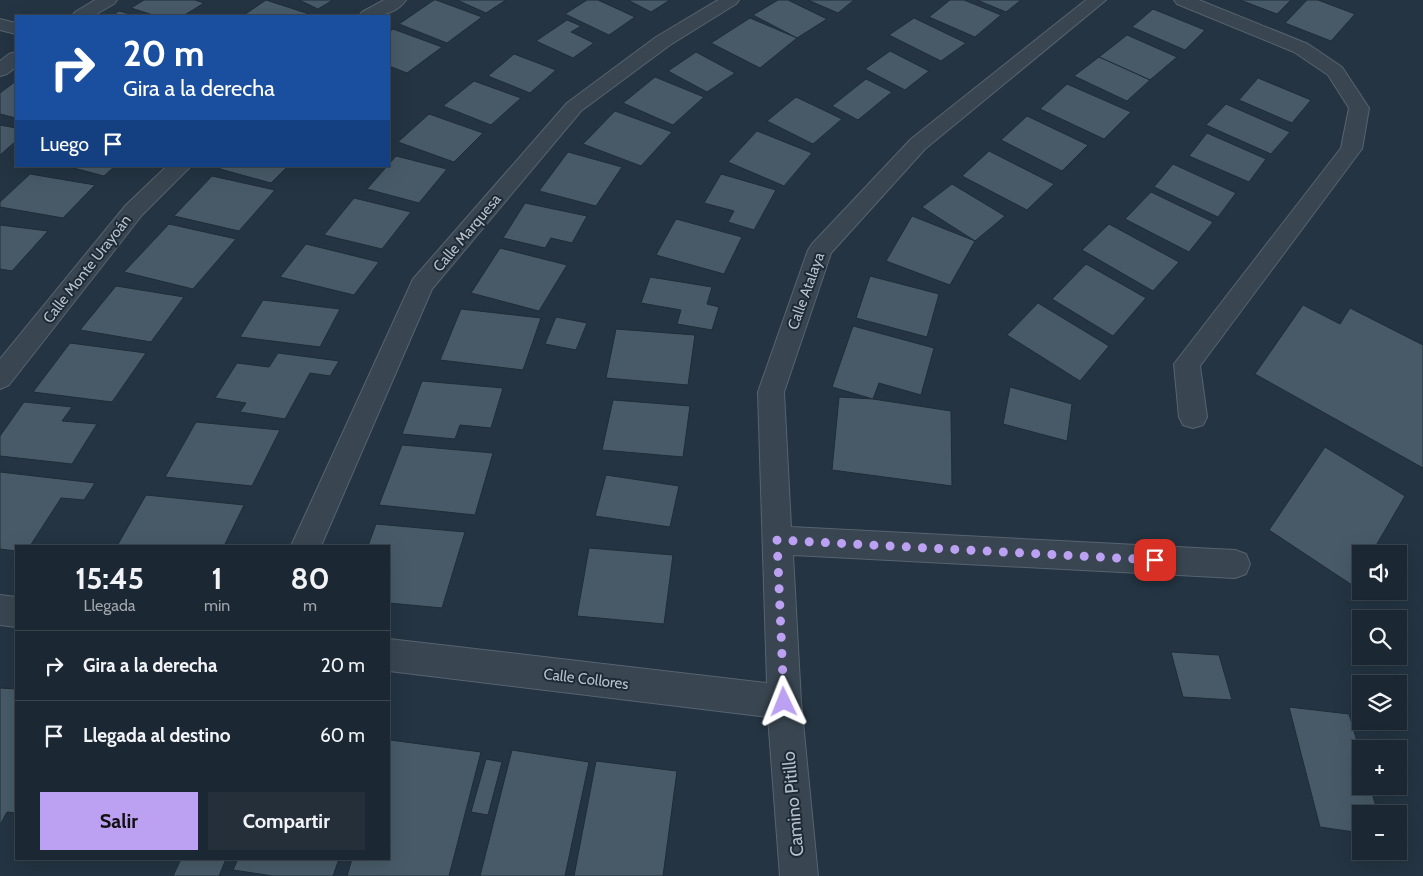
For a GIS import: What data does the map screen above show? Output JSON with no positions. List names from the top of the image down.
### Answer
{
  "streets": {
    "street": [
      "Calle Marquesa",
      "Calle Monte Urayoán",
      "Calle Atalaya",
      "Calle Collores",
      "Camino Pitillo"
    ]
  },
  "crossings": [
    ["Calle Atalaya", "Calle Collores"],
    ["Calle Atalaya", "Camino Pitillo"],
    ["Calle Collores", "Camino Pitillo"]
  ],
  "page": {
    "turn": ["20 m", "Gira a la derecha"],
    "then": "Luego",
    "map_buttons": ["+", "−"],
    "eta": [
      "15:45",
      "Llegada",
      "1",
      "min",
      "80",
      "m"
    ],
    "list": [
      {
        "name": "Gira a la derecha",
        "value": "20 m"
      },
      {
        "name": "Llegada al destino",
        "value": "60 m"
      }
    ],
    "buttons": ["Salir", "Compartir"]
  }
}
